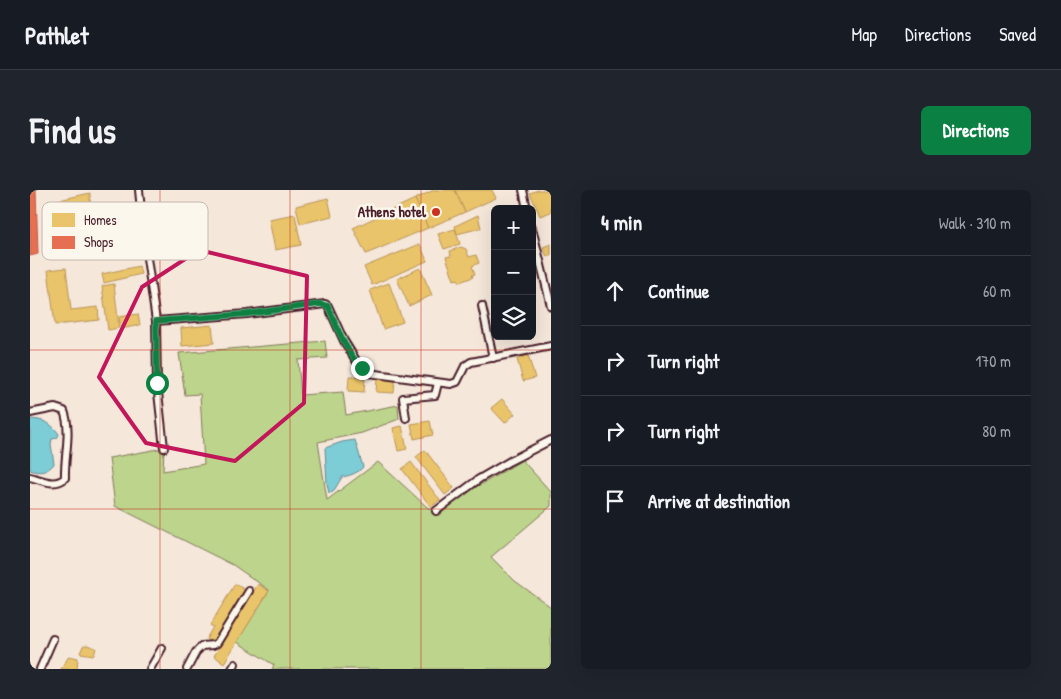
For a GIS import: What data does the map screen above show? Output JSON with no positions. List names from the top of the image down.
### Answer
{
  "places": ["Athens hotel"],
  "legend": ["Homes", "Shops"],
  "page": {
    "header": "Pathlet",
    "nav": ["Map", "Directions", "Saved"],
    "buttons": "Directions",
    "title": "Find us",
    "heading": ["4 min", "Walk · 310 m"],
    "map_buttons": ["+", "−"],
    "list": [
      ["Continue", "60 m"],
      ["Turn right", "170 m"],
      ["Turn right", "80 m"],
      "Arrive at destination"
    ]
  }
}
